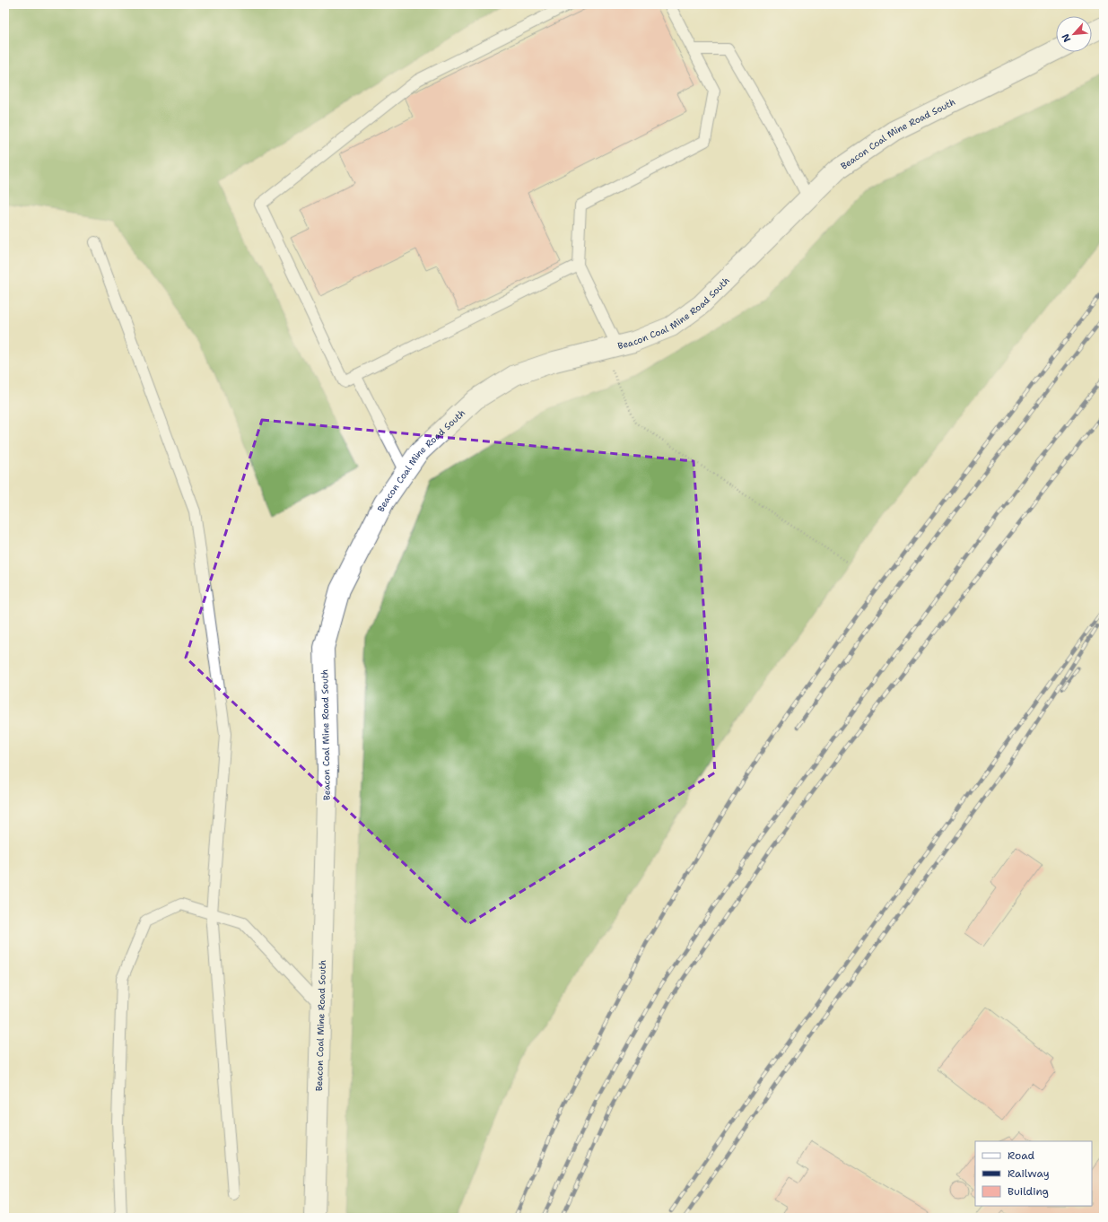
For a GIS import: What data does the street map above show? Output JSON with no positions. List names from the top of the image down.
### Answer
{
  "streets": {
    "street": ["Beacon Coal Mine Road South"]
  },
  "legend": ["Road", "Railway", "Building"],
  "north": "bottom left"
}
